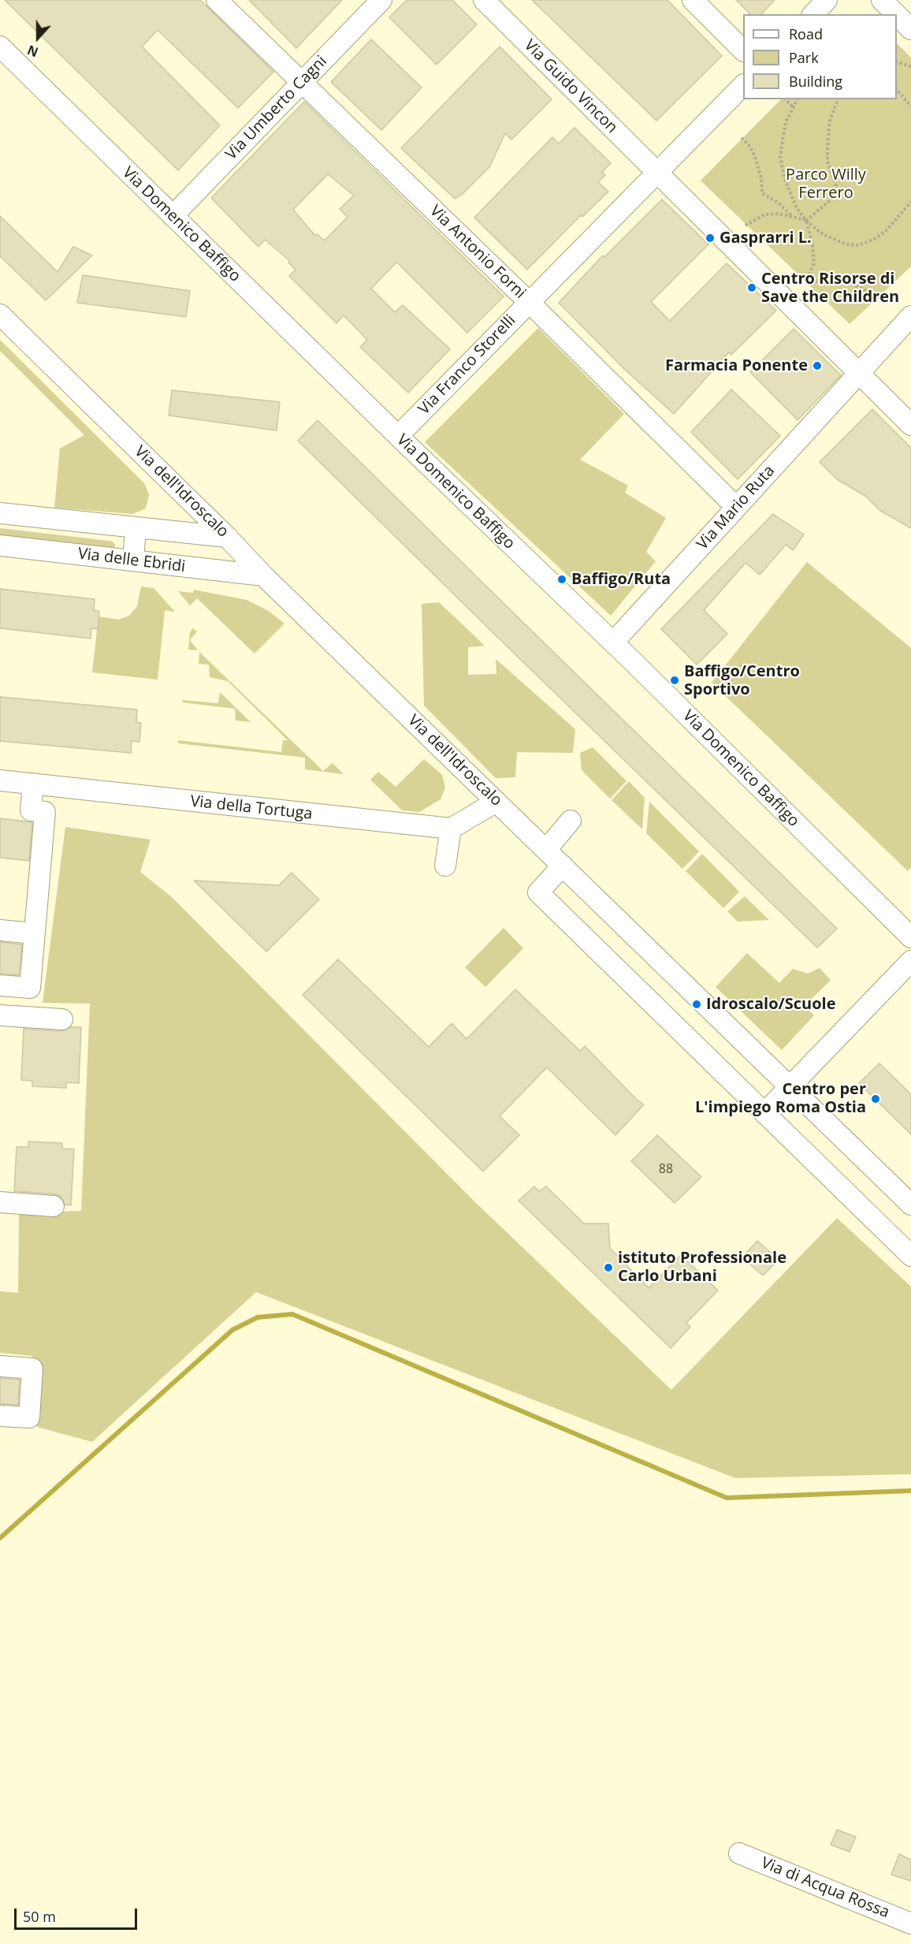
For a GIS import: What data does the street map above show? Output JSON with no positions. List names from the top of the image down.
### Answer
{
  "streets": {
    "street": [
      "Via Guido Vincon",
      "Via Umberto Cagni",
      "Via Domenico Baffigo",
      "Via Antonio Forni",
      "Via Franco Storelli",
      "Via dell'Idroscalo",
      "Via Mario Ruta",
      "Via delle Ebridi",
      "Via della Tortuga",
      "Via di Acqua Rossa"
    ]
  },
  "crossings": [
    ["Via Guido Vincon", "Via Franco Storelli"],
    ["Via Guido Vincon", "Via Mario Ruta"],
    ["Via Umberto Cagni", "Via Domenico Baffigo"],
    ["Via Umberto Cagni", "Via Antonio Forni"],
    ["Via Domenico Baffigo", "Via Franco Storelli"],
    ["Via Domenico Baffigo", "Via Mario Ruta"],
    ["Via Antonio Forni", "Via Franco Storelli"],
    ["Via Antonio Forni", "Via Mario Ruta"],
    ["Via dell'Idroscalo", "Via delle Ebridi"]
  ],
  "parks": ["Parco Willy Ferrero"],
  "places": [
    "Gasprarri L.",
    "Centro Risorse di Save the Children",
    "Farmacia Ponente",
    "Baffigo/Ruta",
    "Baffigo/Centro Sportivo",
    "Idroscalo/Scuole",
    "Centro per L'impiego Roma Ostia",
    "istituto Professionale Carlo Urbani"
  ],
  "house_numbers": ["88"],
  "legend": ["Road", "Park", "Building"],
  "scale_bar": "50 m",
  "north": "bottom"
}
